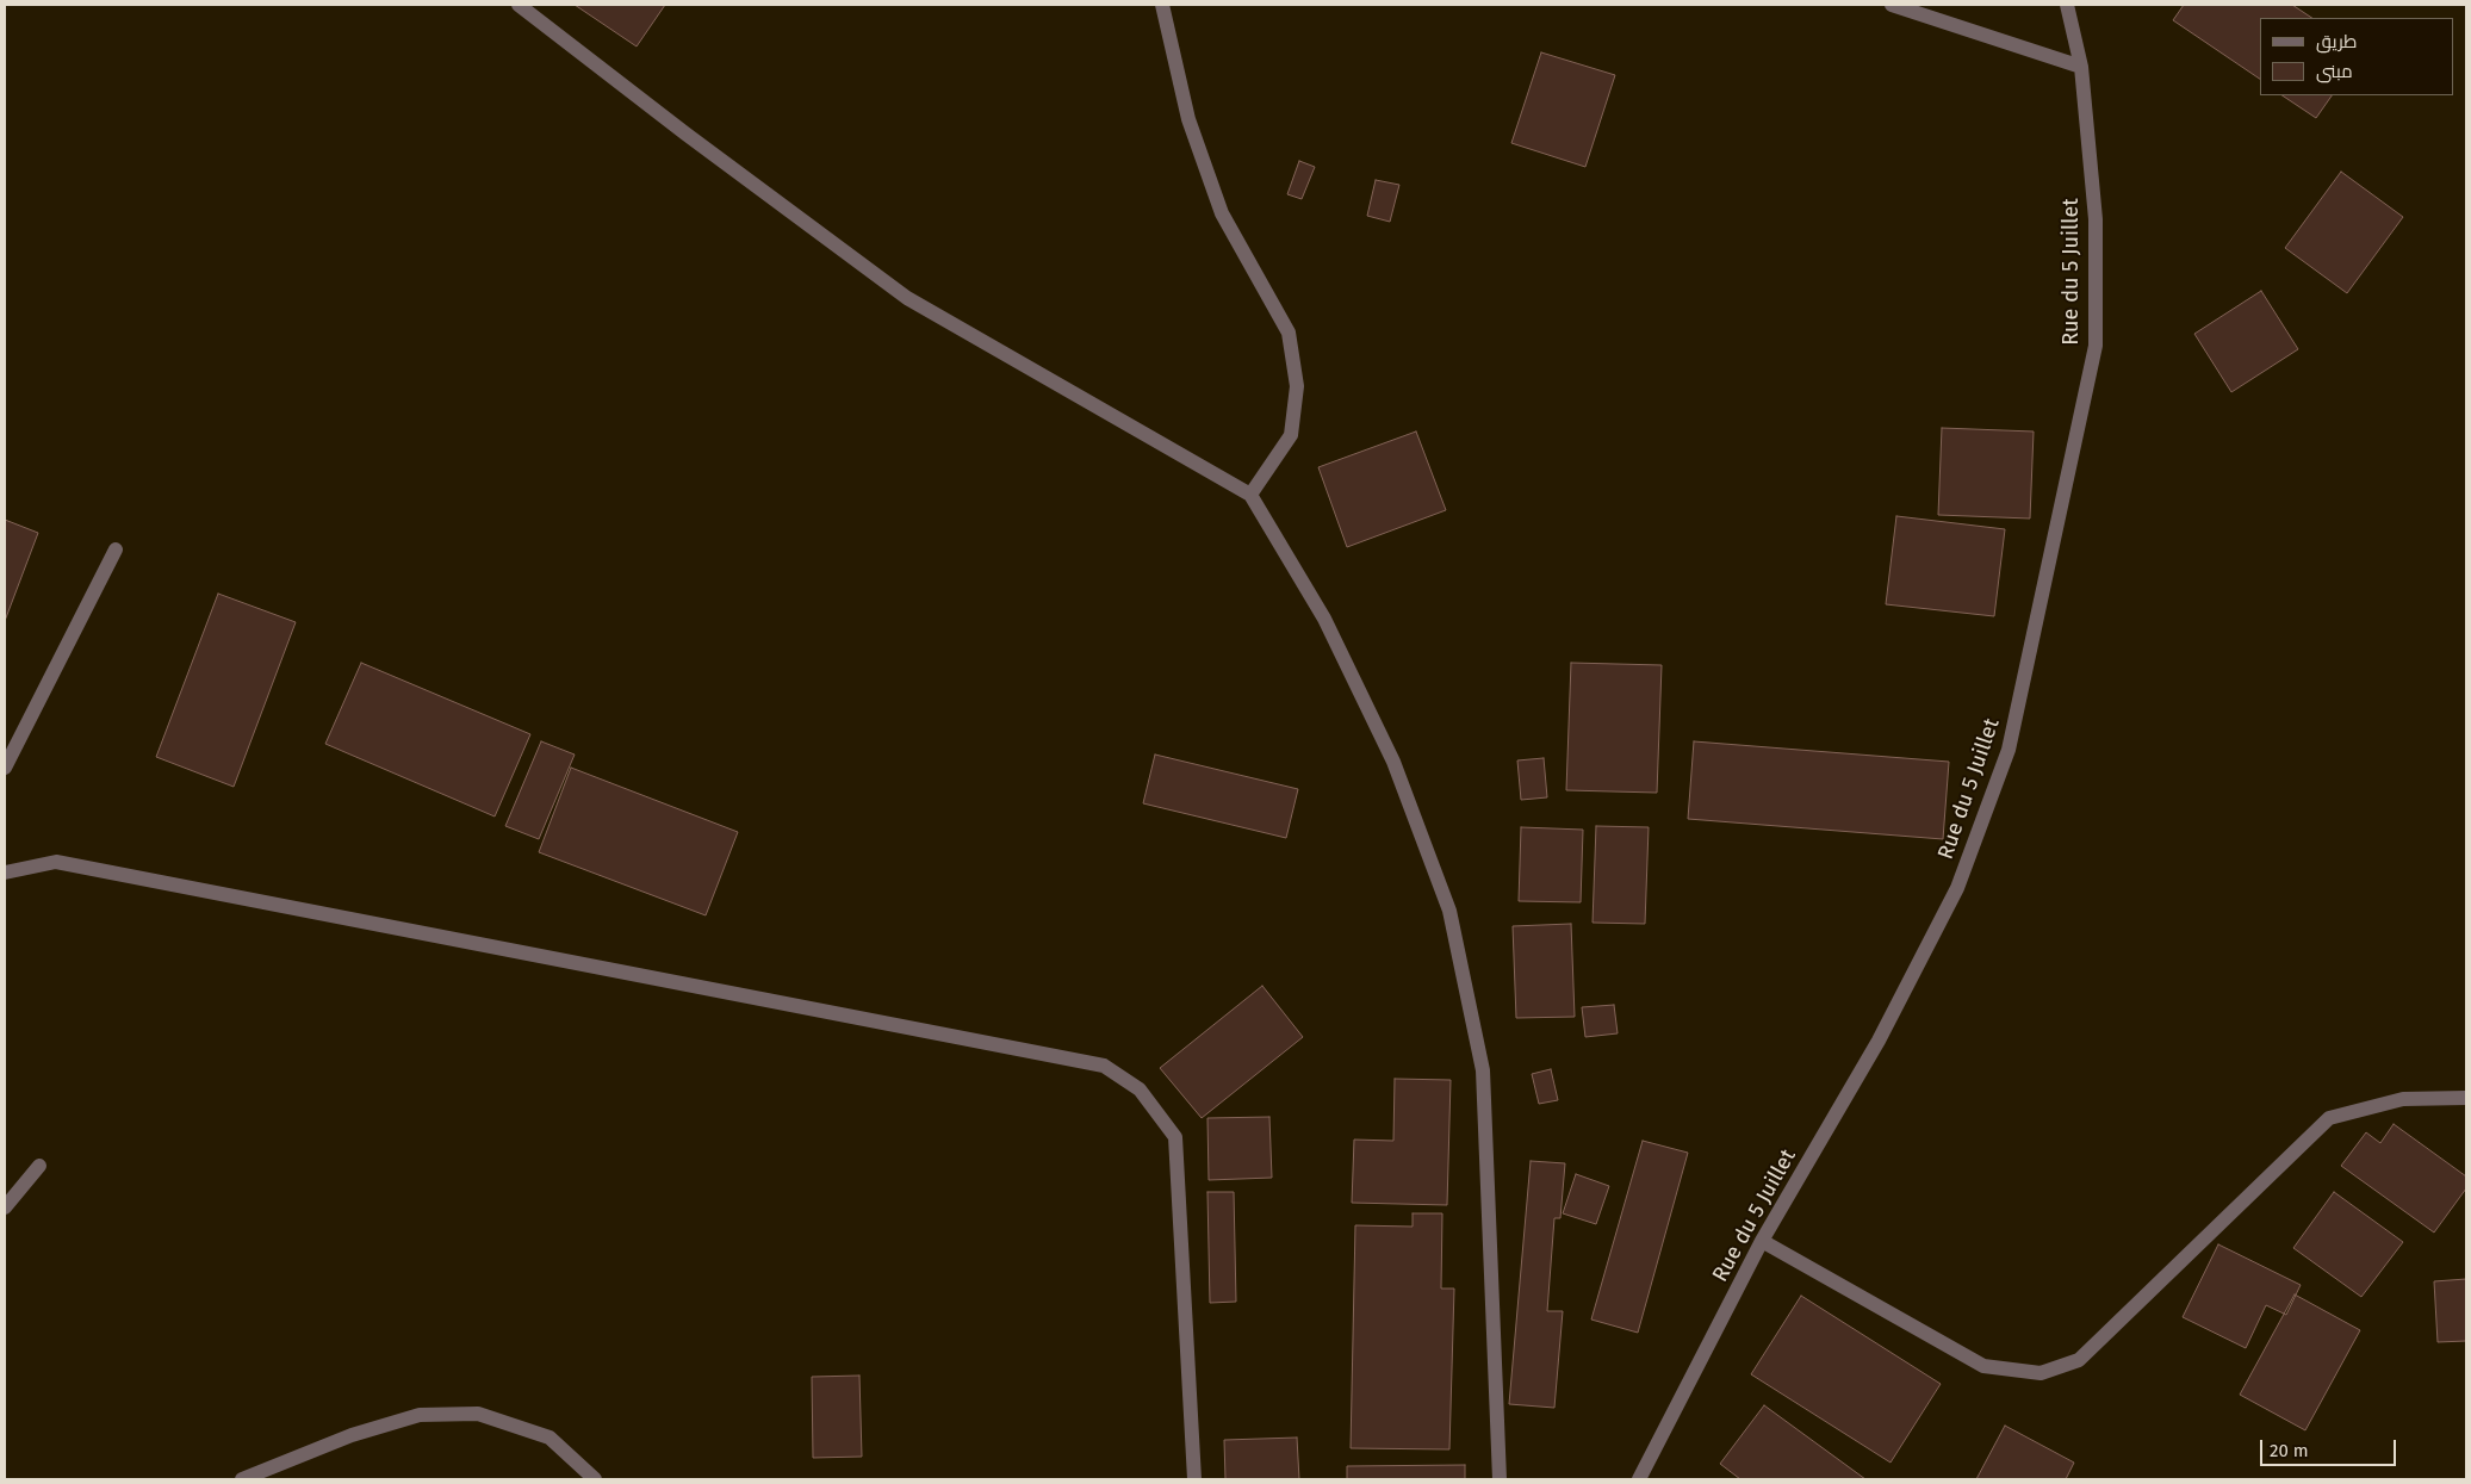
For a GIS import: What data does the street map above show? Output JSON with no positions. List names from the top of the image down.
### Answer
{
  "streets": {
    "street": ["Rue du 5 Juillet"]
  },
  "legend": ["طريق", "مبنى"],
  "scale_bar": "20 m"
}
